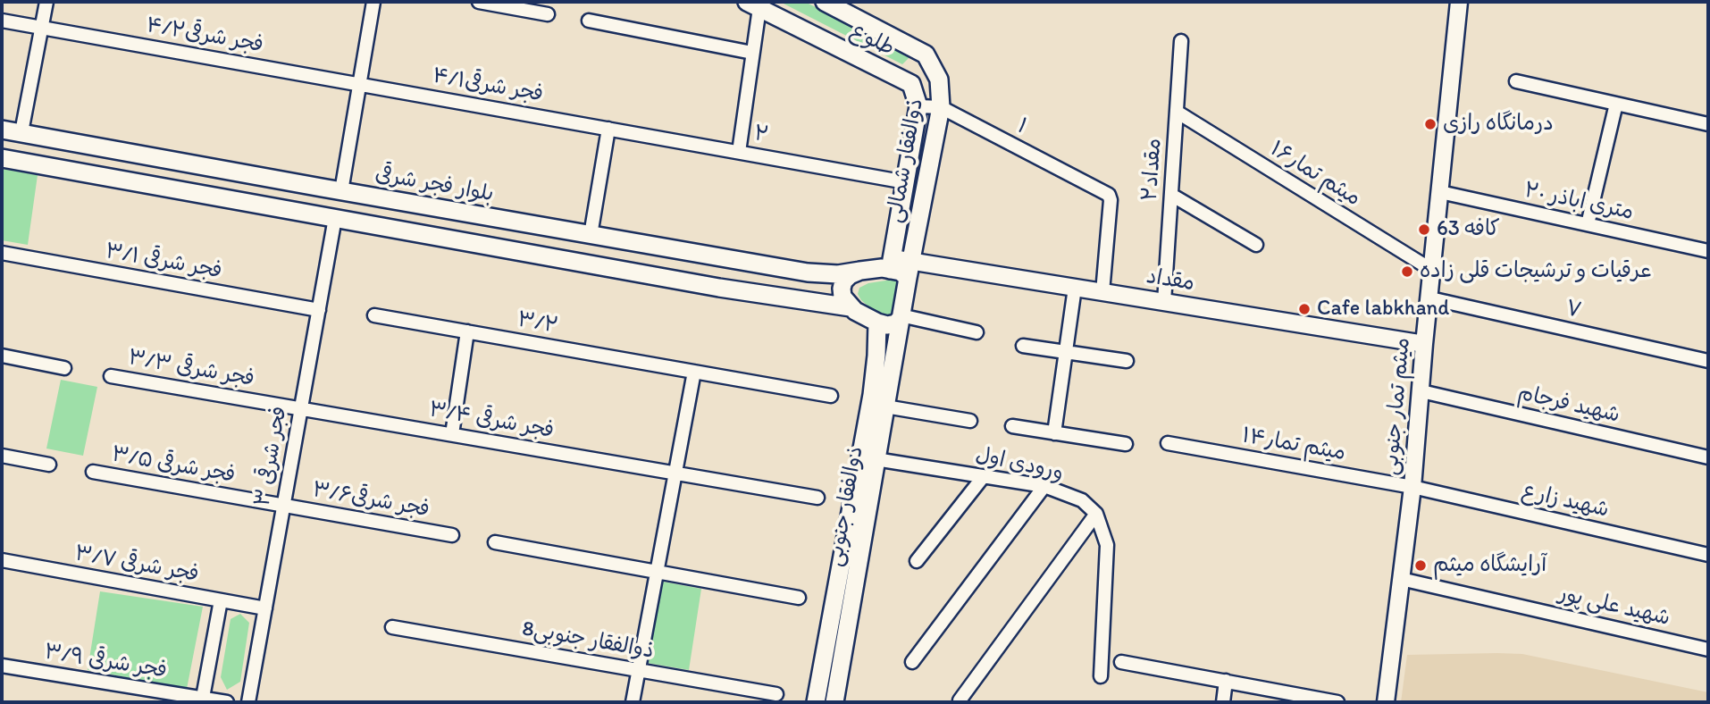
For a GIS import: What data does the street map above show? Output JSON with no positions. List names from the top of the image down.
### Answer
{
  "streets": {
    "main road": [
      "طلوع",
      "ذوالفقار شمالی",
      "بلوار فجر شرقی",
      "ذوالفقار جنوبی"
    ],
    "street": [
      "فجر شرقی۴/۲",
      "فجر شرقی۴/۱",
      "۱",
      "۲",
      "مقداد۲",
      "میثم تمار۱۶",
      "۲۰ متری اباذر",
      "۳/۱ فجر شرقی",
      "مقداد",
      "۷",
      "۳/۲",
      "۳/۳ فجر شرقی",
      "شهید فرجام",
      "میثم تمار جنوبی",
      "۳/۴ فجر شرقی",
      "میثم تمار۱۴",
      "۳ فجر شرقی",
      "ورودی اول",
      "۳/۵ فجر شرقی",
      "فجر شرقی۳/۶",
      "شهید زارع",
      "۳/۷ فجر شرقی",
      "شهید علی پور",
      "8ذوالفقار جنوبی",
      "۳/۹ فجر شرقی"
    ]
  },
  "crossings": [
    ["فجر شرقی۴/۲", "فجر شرقی۴/۱"],
    ["طلوع", "ذوالفقار شمالی"],
    ["فجر شرقی۴/۱", "۲"],
    ["۱", "ذوالفقار شمالی"],
    ["۱", "مقداد"],
    ["۲", "ذوالفقار شمالی"],
    ["ذوالفقار شمالی", "بلوار فجر شرقی"],
    ["ذوالفقار شمالی", "مقداد"],
    ["ذوالفقار شمالی", "ذوالفقار جنوبی"],
    ["مقداد۲", "میثم تمار۱۶"],
    ["مقداد۲", "مقداد"],
    ["میثم تمار۱۶", "میثم تمار جنوبی"],
    ["۲۰ متری اباذر", "میثم تمار جنوبی"],
    ["۳/۱ فجر شرقی", "۳ فجر شرقی"],
    ["مقداد", "میثم تمار جنوبی"],
    ["۷", "میثم تمار جنوبی"],
    ["۳/۳ فجر شرقی", "۳/۴ فجر شرقی"],
    ["۳/۳ فجر شرقی", "۳ فجر شرقی"],
    ["شهید فرجام", "میثم تمار جنوبی"],
    ["میثم تمار جنوبی", "میثم تمار۱۴"],
    ["میثم تمار جنوبی", "شهید زارع"],
    ["میثم تمار جنوبی", "شهید علی پور"],
    ["۳/۴ فجر شرقی", "۳ فجر شرقی"],
    ["میثم تمار۱۴", "شهید زارع"],
    ["۳ فجر شرقی", "۳/۵ فجر شرقی"],
    ["۳ فجر شرقی", "فجر شرقی۳/۶"],
    ["۳ فجر شرقی", "۳/۷ فجر شرقی"],
    ["ورودی اول", "ذوالفقار جنوبی"],
    ["۳/۵ فجر شرقی", "فجر شرقی۳/۶"]
  ],
  "places": [
    "درمانگاه رازی",
    "کافه 63",
    "عرقیات و ترشیجات قلی زاده",
    "Cafe labkhand",
    "آرایشگاه میثم"
  ]
}
